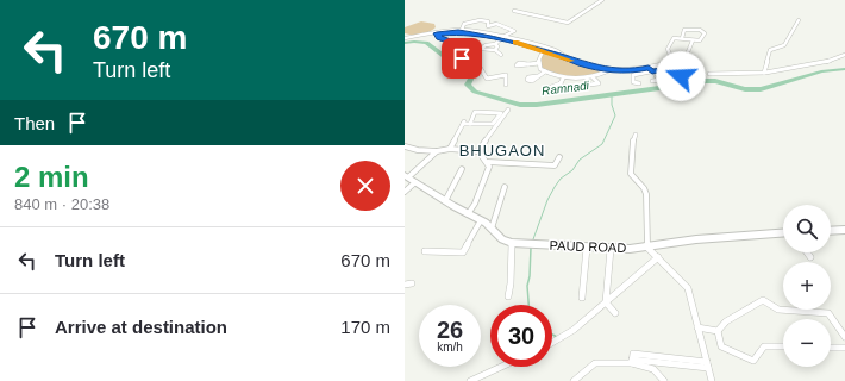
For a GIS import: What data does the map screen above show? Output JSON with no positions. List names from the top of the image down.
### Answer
{
  "streets": {
    "main road": ["PAUD ROAD"]
  },
  "districts": ["BHUGAON"],
  "water": ["Ramnadi"],
  "page": {
    "turn": ["670 m", "Turn left"],
    "then": "Then",
    "heading": ["2 min", "840 m · 20:38"],
    "map_buttons": ["+", "−"],
    "list": [
      {
        "name": "Turn left",
        "value": "670 m"
      },
      {
        "name": "Arrive at destination",
        "value": "170 m"
      }
    ],
    "speed": "26 km/h",
    "limit": "30"
  }
}
